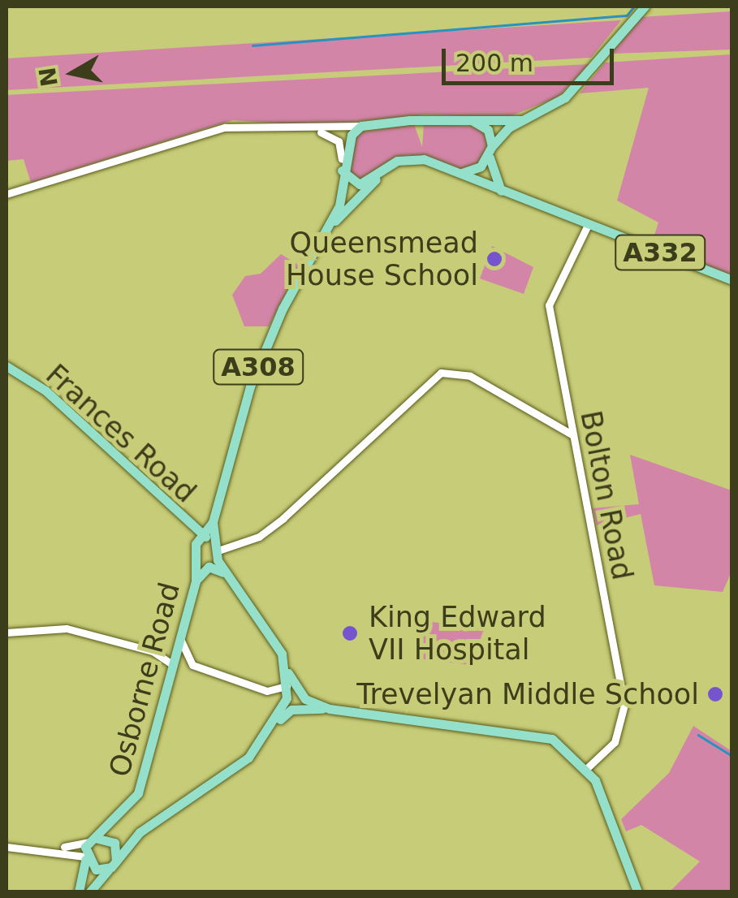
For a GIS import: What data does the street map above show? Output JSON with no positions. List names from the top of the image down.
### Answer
{
  "streets": {
    "main road": [
      "A332",
      "A308",
      "Frances Road",
      "Osborne Road"
    ],
    "street": ["Bolton Road"]
  },
  "crossings": [
    ["A332", "Bolton Road"],
    ["A332", "Osborne Road"],
    ["A308", "Frances Road"],
    ["A308", "Osborne Road"],
    ["Frances Road", "Osborne Road"]
  ],
  "places": ["Queensmead House School", "King Edward VII Hospital", "Trevelyan Middle School"],
  "scale_bar": "200 m",
  "north": "left"
}
